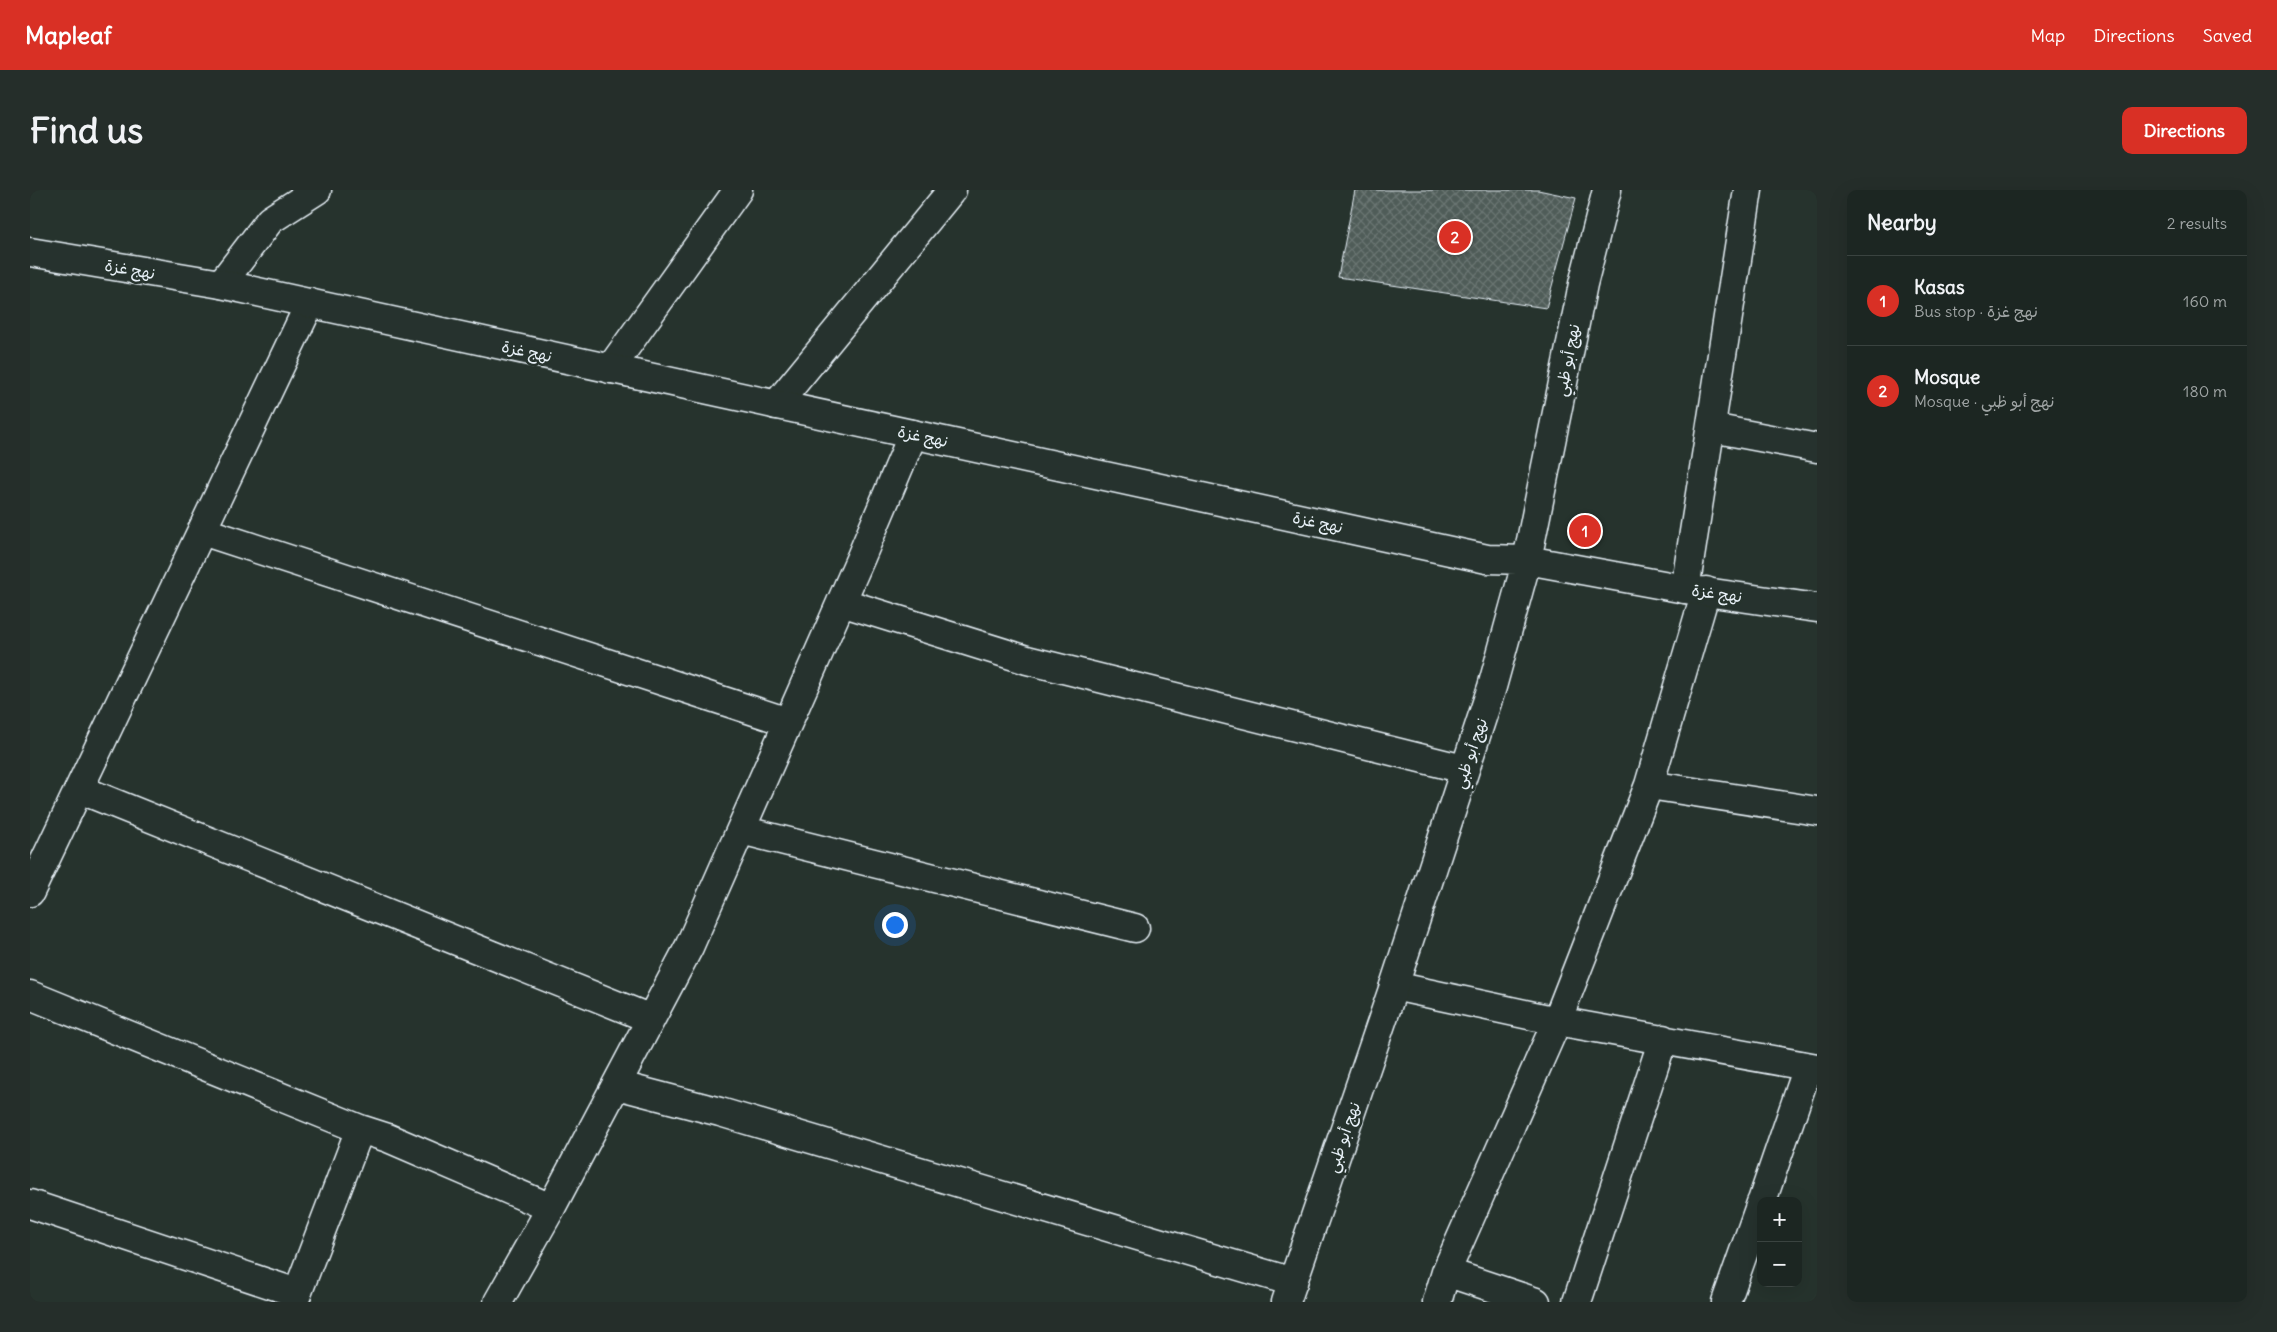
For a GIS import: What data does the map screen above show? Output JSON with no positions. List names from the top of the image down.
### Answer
{
  "streets": {
    "street": ["نهج غزة", "نهج أبو ظبي"]
  },
  "crossings": [
    ["نهج غزة", "نهج أبو ظبي"]
  ],
  "page": {
    "header": "Mapleaf",
    "nav": ["Map", "Directions", "Saved"],
    "buttons": "Directions",
    "title": "Find us",
    "heading": ["Nearby", "2 results"],
    "pins": ["2", "1"],
    "list": [
      {
        "mark": "1",
        "name": "Kasas",
        "note": "Bus stop · نهج غزة",
        "value": "160 m"
      },
      {
        "mark": "2",
        "name": "Mosque",
        "note": "Mosque · نهج أبو ظبي",
        "value": "180 m"
      }
    ],
    "map_buttons": ["+", "−"]
  }
}
